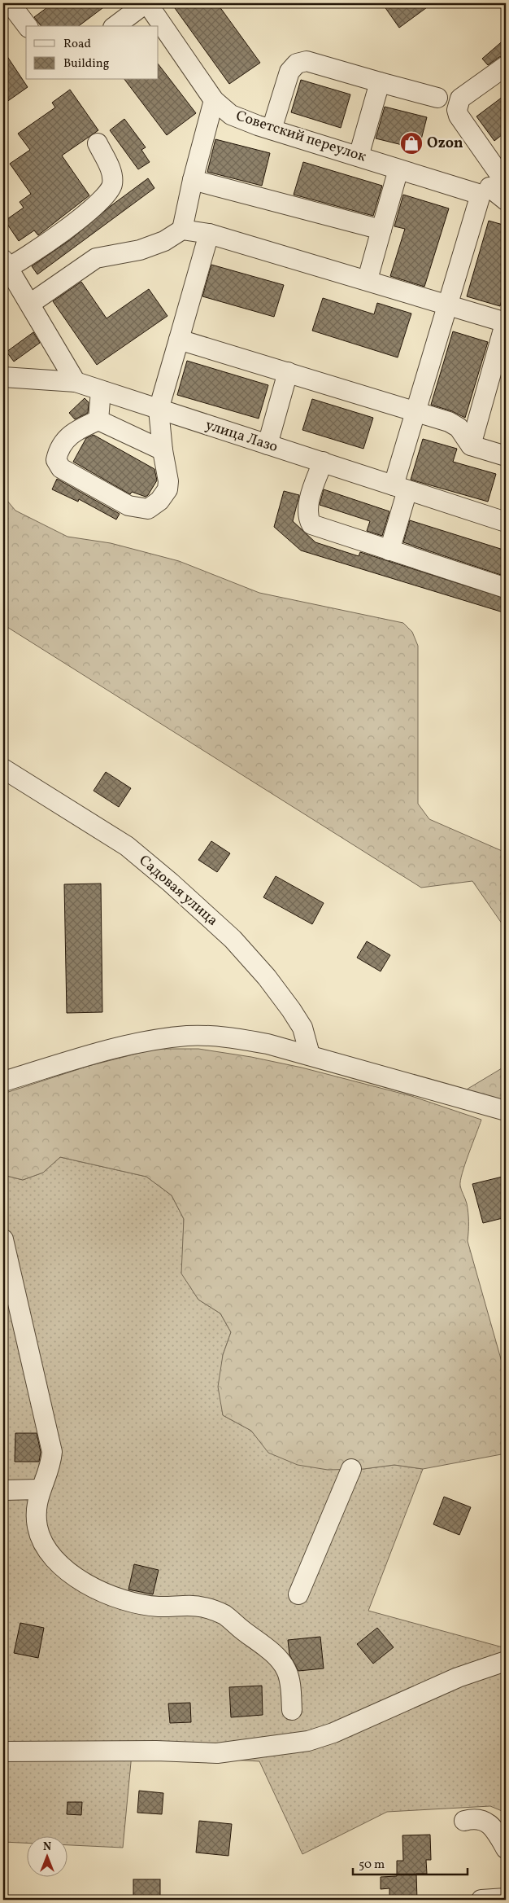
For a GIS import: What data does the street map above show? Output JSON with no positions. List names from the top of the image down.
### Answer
{
  "streets": {
    "street": ["Советский переулок", "улица Лазо", "Садовая улица"]
  },
  "places": {
    "shop": ["Ozon"]
  },
  "legend": ["Road", "Building"],
  "scale_bar": "50 m",
  "north": "top"
}
